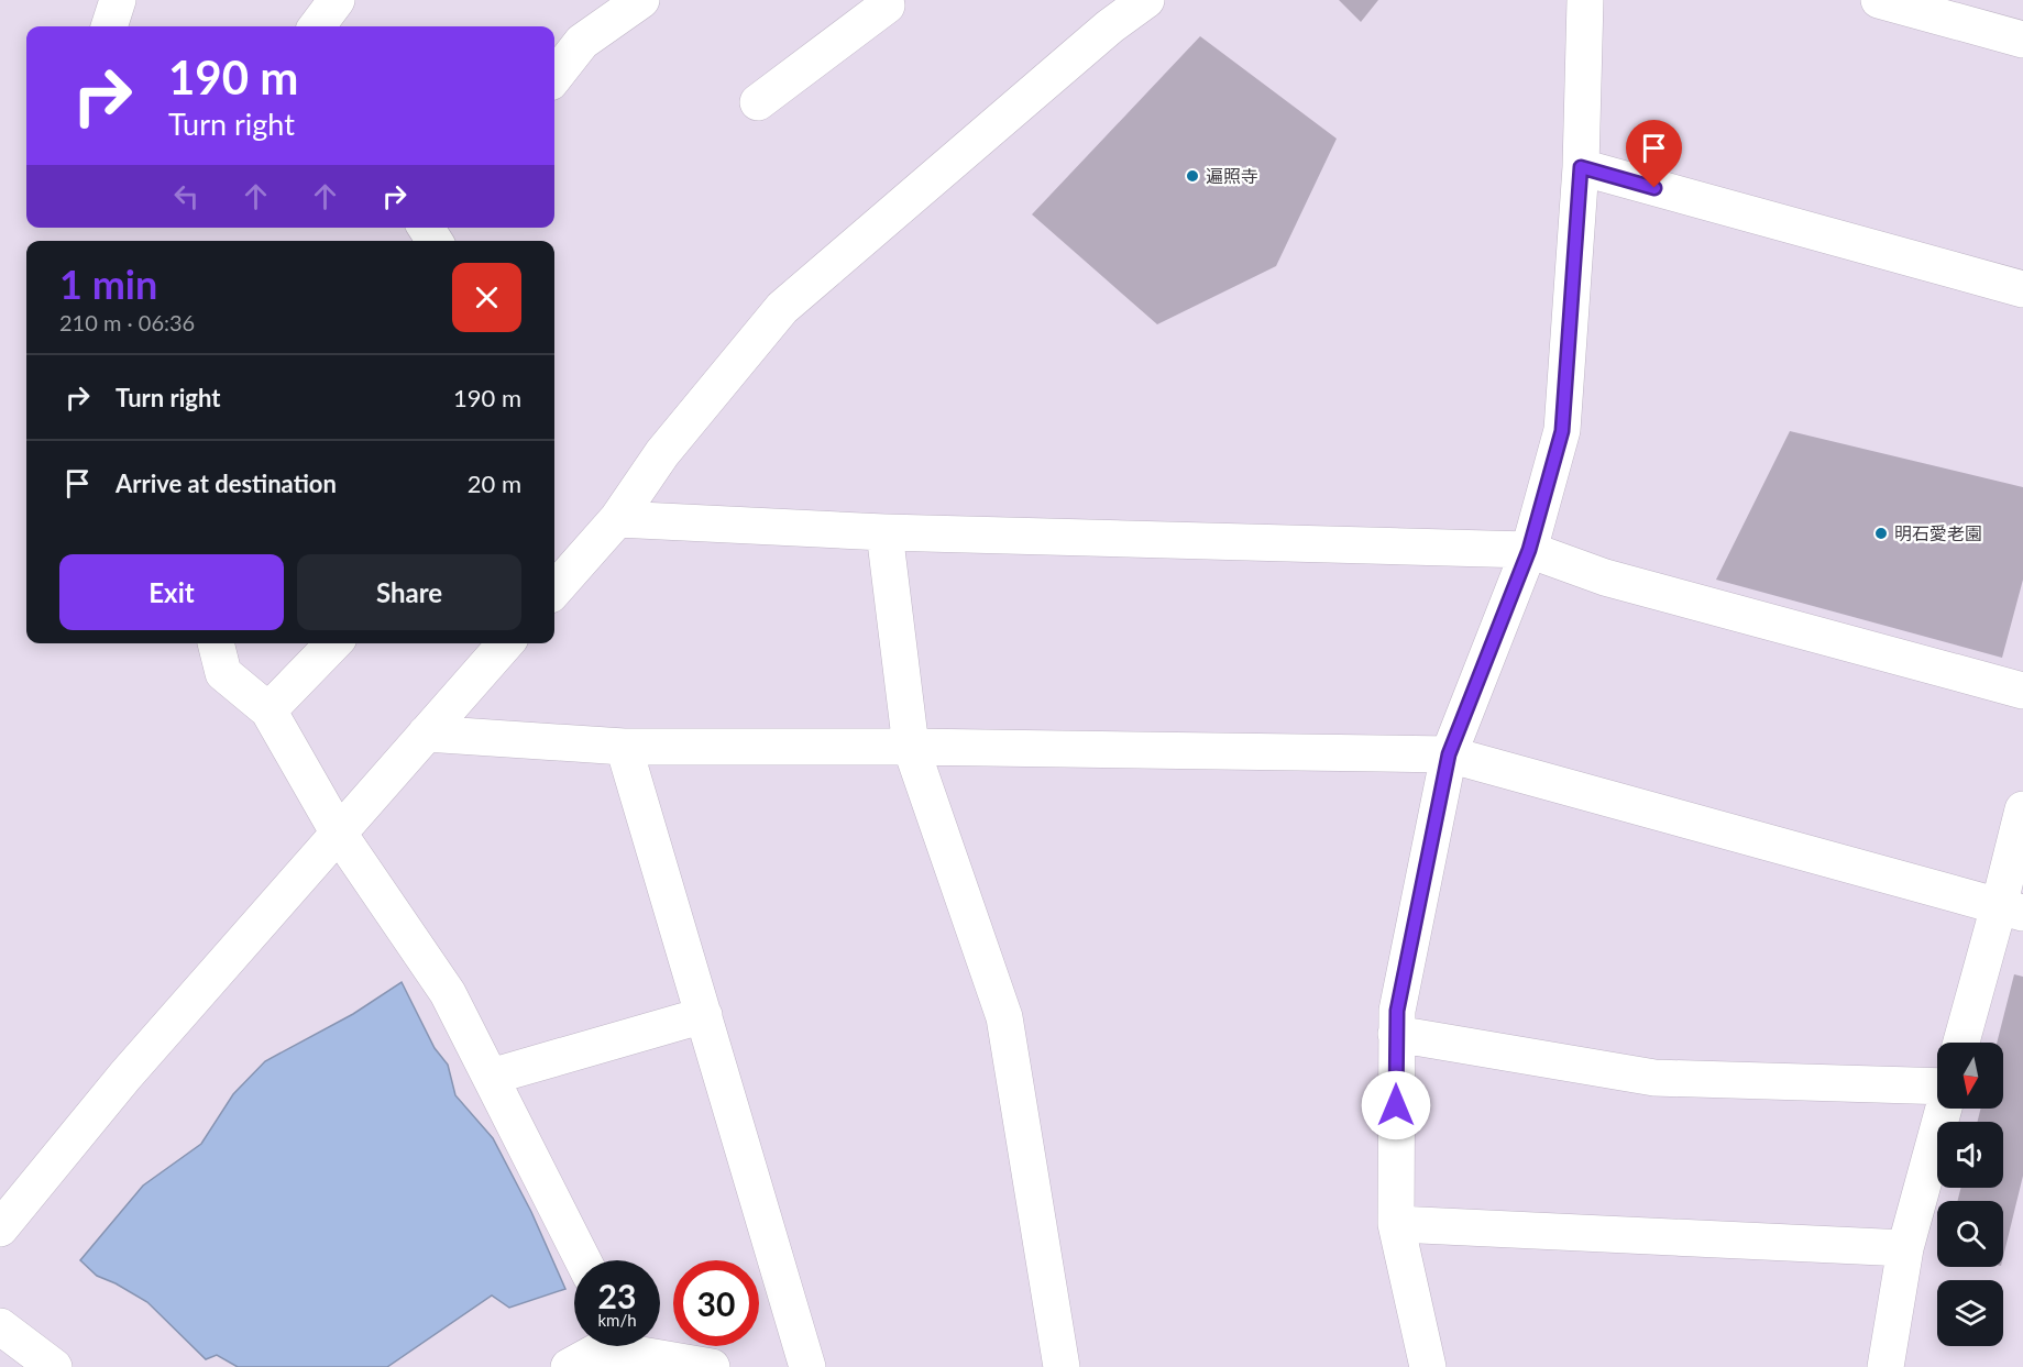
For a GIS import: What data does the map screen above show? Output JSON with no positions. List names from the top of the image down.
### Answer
{
  "places": ["遍照寺", "明石愛老園"],
  "north": "bottom",
  "page": {
    "turn": ["190 m", "Turn right"],
    "heading": ["1 min", "210 m · 06:36"],
    "list": [
      {
        "name": "Turn right",
        "value": "190 m"
      },
      {
        "name": "Arrive at destination",
        "value": "20 m"
      }
    ],
    "buttons": ["Exit", "Share"],
    "speed": "23 km/h",
    "limit": "30"
  }
}
